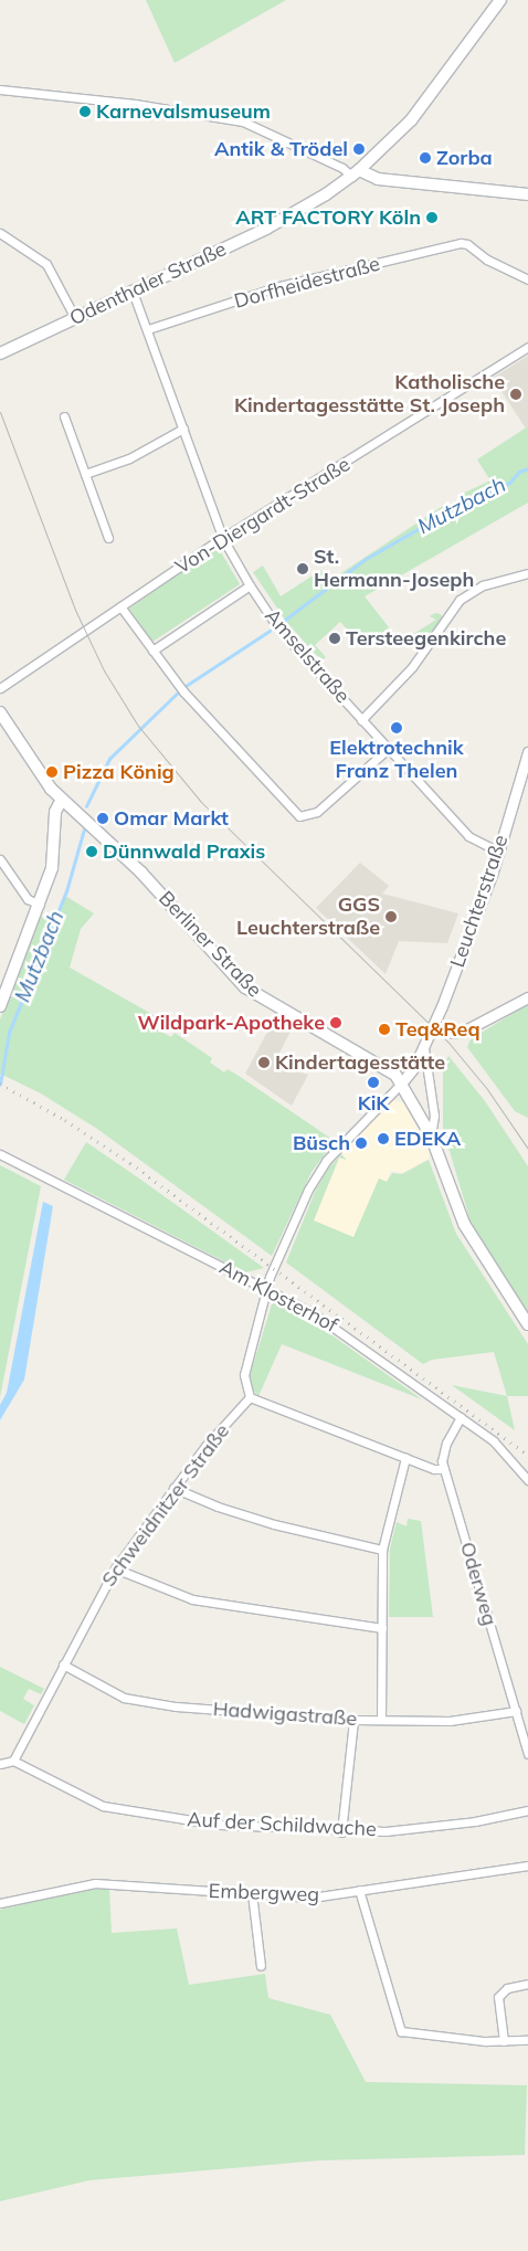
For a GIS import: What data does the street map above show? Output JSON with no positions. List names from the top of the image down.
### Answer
{
  "streets": {
    "main road": ["Odenthaler Straße", "Berliner Straße"],
    "street": [
      "Dorfheidestraße",
      "Von-Diergardt-Straße",
      "Amselstraße",
      "Leuchterstraße",
      "Am Klosterhof",
      "Schweidnitzer Straße",
      "Oderweg",
      "Hadwigastraße",
      "Auf der Schildwache",
      "Embergweg"
    ]
  },
  "crossings": [
    ["Dorfheidestraße", "Amselstraße"],
    ["Odenthaler Straße", "Amselstraße"],
    ["Von-Diergardt-Straße", "Amselstraße"],
    ["Amselstraße", "Leuchterstraße"],
    ["Leuchterstraße", "Berliner Straße"],
    ["Leuchterstraße", "Am Klosterhof"],
    ["Am Klosterhof", "Oderweg"],
    ["Schweidnitzer Straße", "Hadwigastraße"],
    ["Schweidnitzer Straße", "Auf der Schildwache"],
    ["Oderweg", "Hadwigastraße"]
  ],
  "water": ["Mutzbach"],
  "places": [
    "Karnevalsmuseum",
    "Antik & Trödel",
    "Zorba",
    "ART FACTORY Köln",
    "Katholische Kindertagesstätte St. Joseph",
    "St. Hermann-Joseph",
    "Tersteegenkirche",
    "Elektrotechnik Franz Thelen",
    "Pizza König",
    "Omar Markt",
    "Dünnwald Praxis",
    "GGS Leuchterstraße",
    "Wildpark-Apotheke",
    "Teq&Req",
    "Kindertagesstätte",
    "KiK",
    "EDEKA",
    "Büsch"
  ]
}
